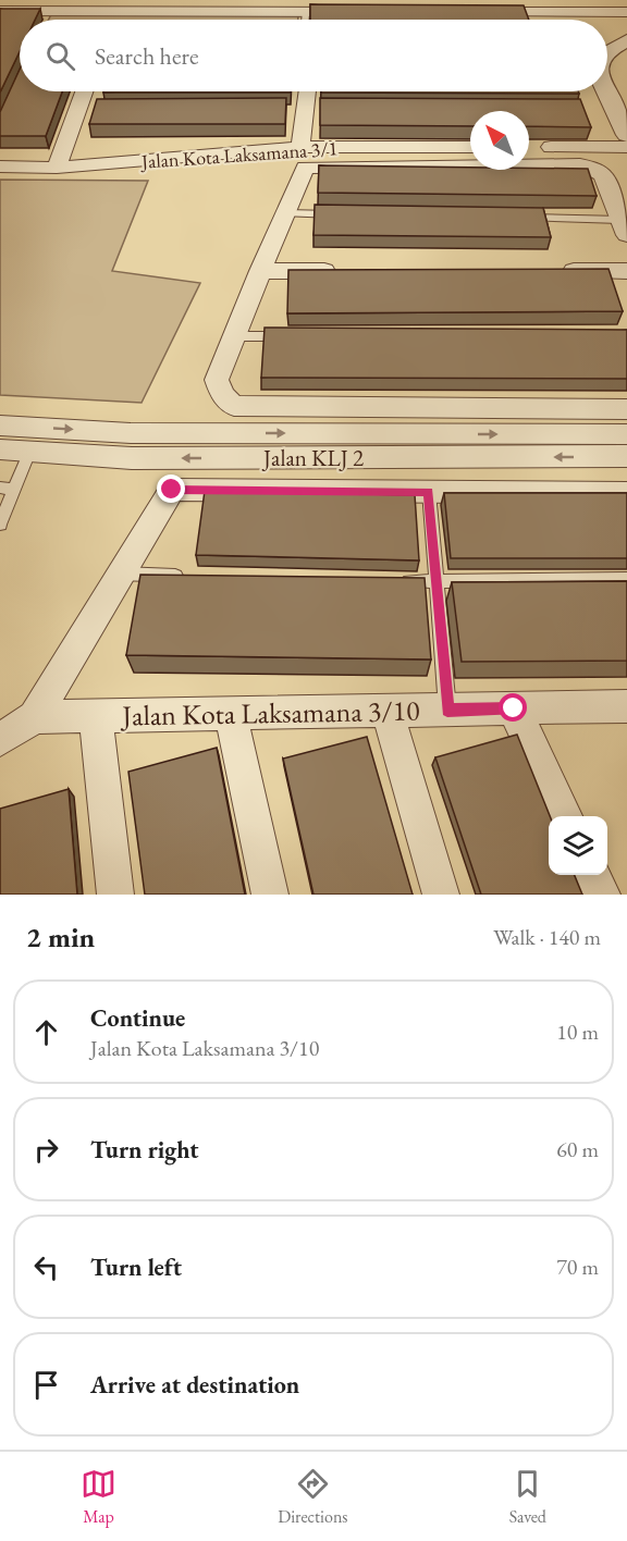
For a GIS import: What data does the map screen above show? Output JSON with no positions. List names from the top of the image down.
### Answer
{
  "streets": {
    "street": ["Jalan Kota Laksamana 3/1", "Jalan KLJ 2", "Jalan Kota Laksamana 3/10"]
  },
  "north": "top left",
  "page": {
    "search": "Search here",
    "heading": ["2 min", "Walk · 140 m"],
    "list": [
      ["Continue", "Jalan Kota Laksamana 3/10", "10 m"],
      ["Turn right", "60 m"],
      ["Turn left", "70 m"],
      "Arrive at destination"
    ],
    "nav": ["Map", "Directions", "Saved"]
  }
}
